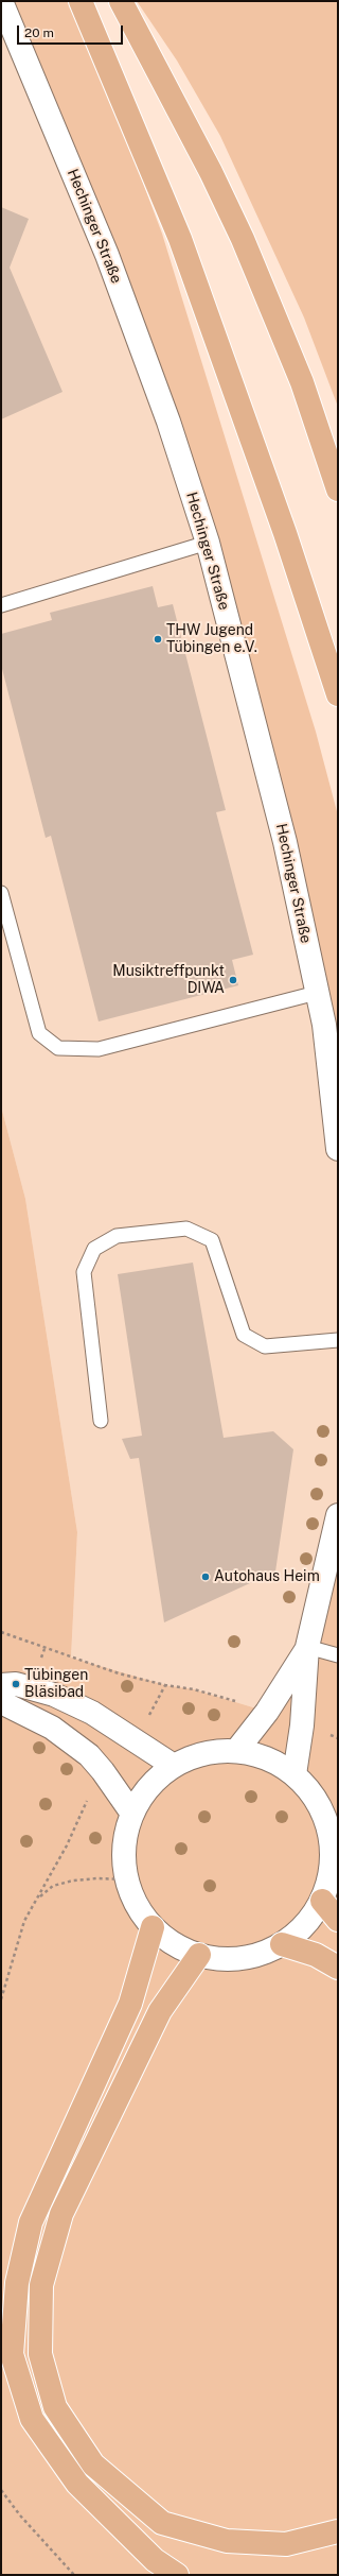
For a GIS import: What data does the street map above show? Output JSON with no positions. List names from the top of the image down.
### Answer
{
  "streets": {
    "street": ["Hechinger Straße"]
  },
  "places": [
    "THW Jugend Tübingen e.V.",
    "Musiktreffpunkt DIWA",
    "Autohaus Heim",
    "Tübingen Bläsibad"
  ],
  "scale_bar": "20 m"
}
